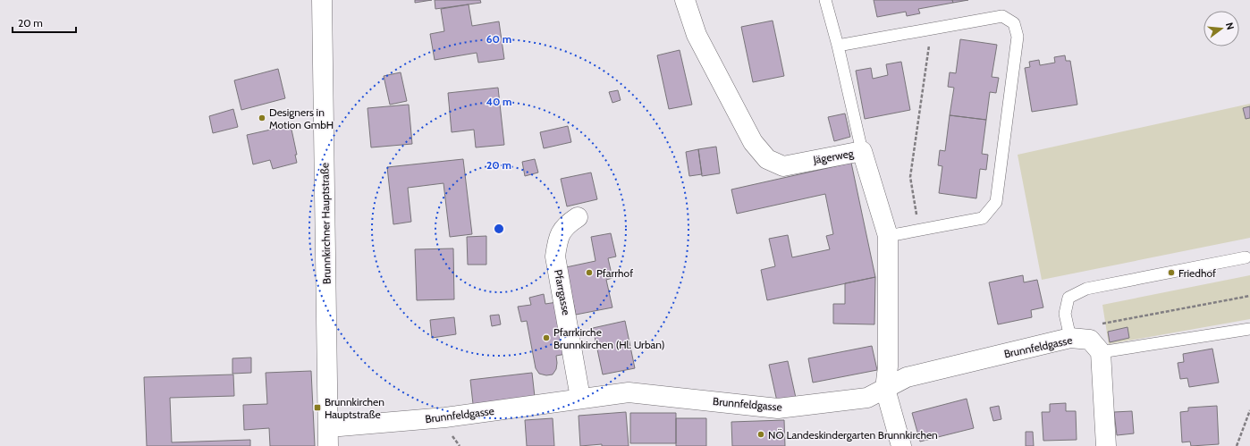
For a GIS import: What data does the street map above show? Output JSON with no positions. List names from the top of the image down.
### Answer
{
  "streets": {
    "street": [
      "Jägerweg",
      "Brunnkirchner Hauptstraße",
      "Pfarrgasse",
      "Brunnfeldgasse"
    ]
  },
  "crossings": [
    ["Jägerweg", "Brunnfeldgasse"],
    ["Brunnkirchner Hauptstraße", "Brunnfeldgasse"],
    ["Pfarrgasse", "Brunnfeldgasse"]
  ],
  "places": {
    "other": [
      "Designers in Motion GmbH",
      "Pfarrhof",
      "Friedhof",
      "Pfarrkirche Brunnkirchen (Hl. Urban)",
      "NÖ Landeskindergarten Brunnkirchen"
    ],
    "transit": ["Brunnkirchen Hauptstraße"]
  },
  "scale_bar": "20 m",
  "north": "right",
  "rings": ["60 m", "40 m", "20 m"]
}
